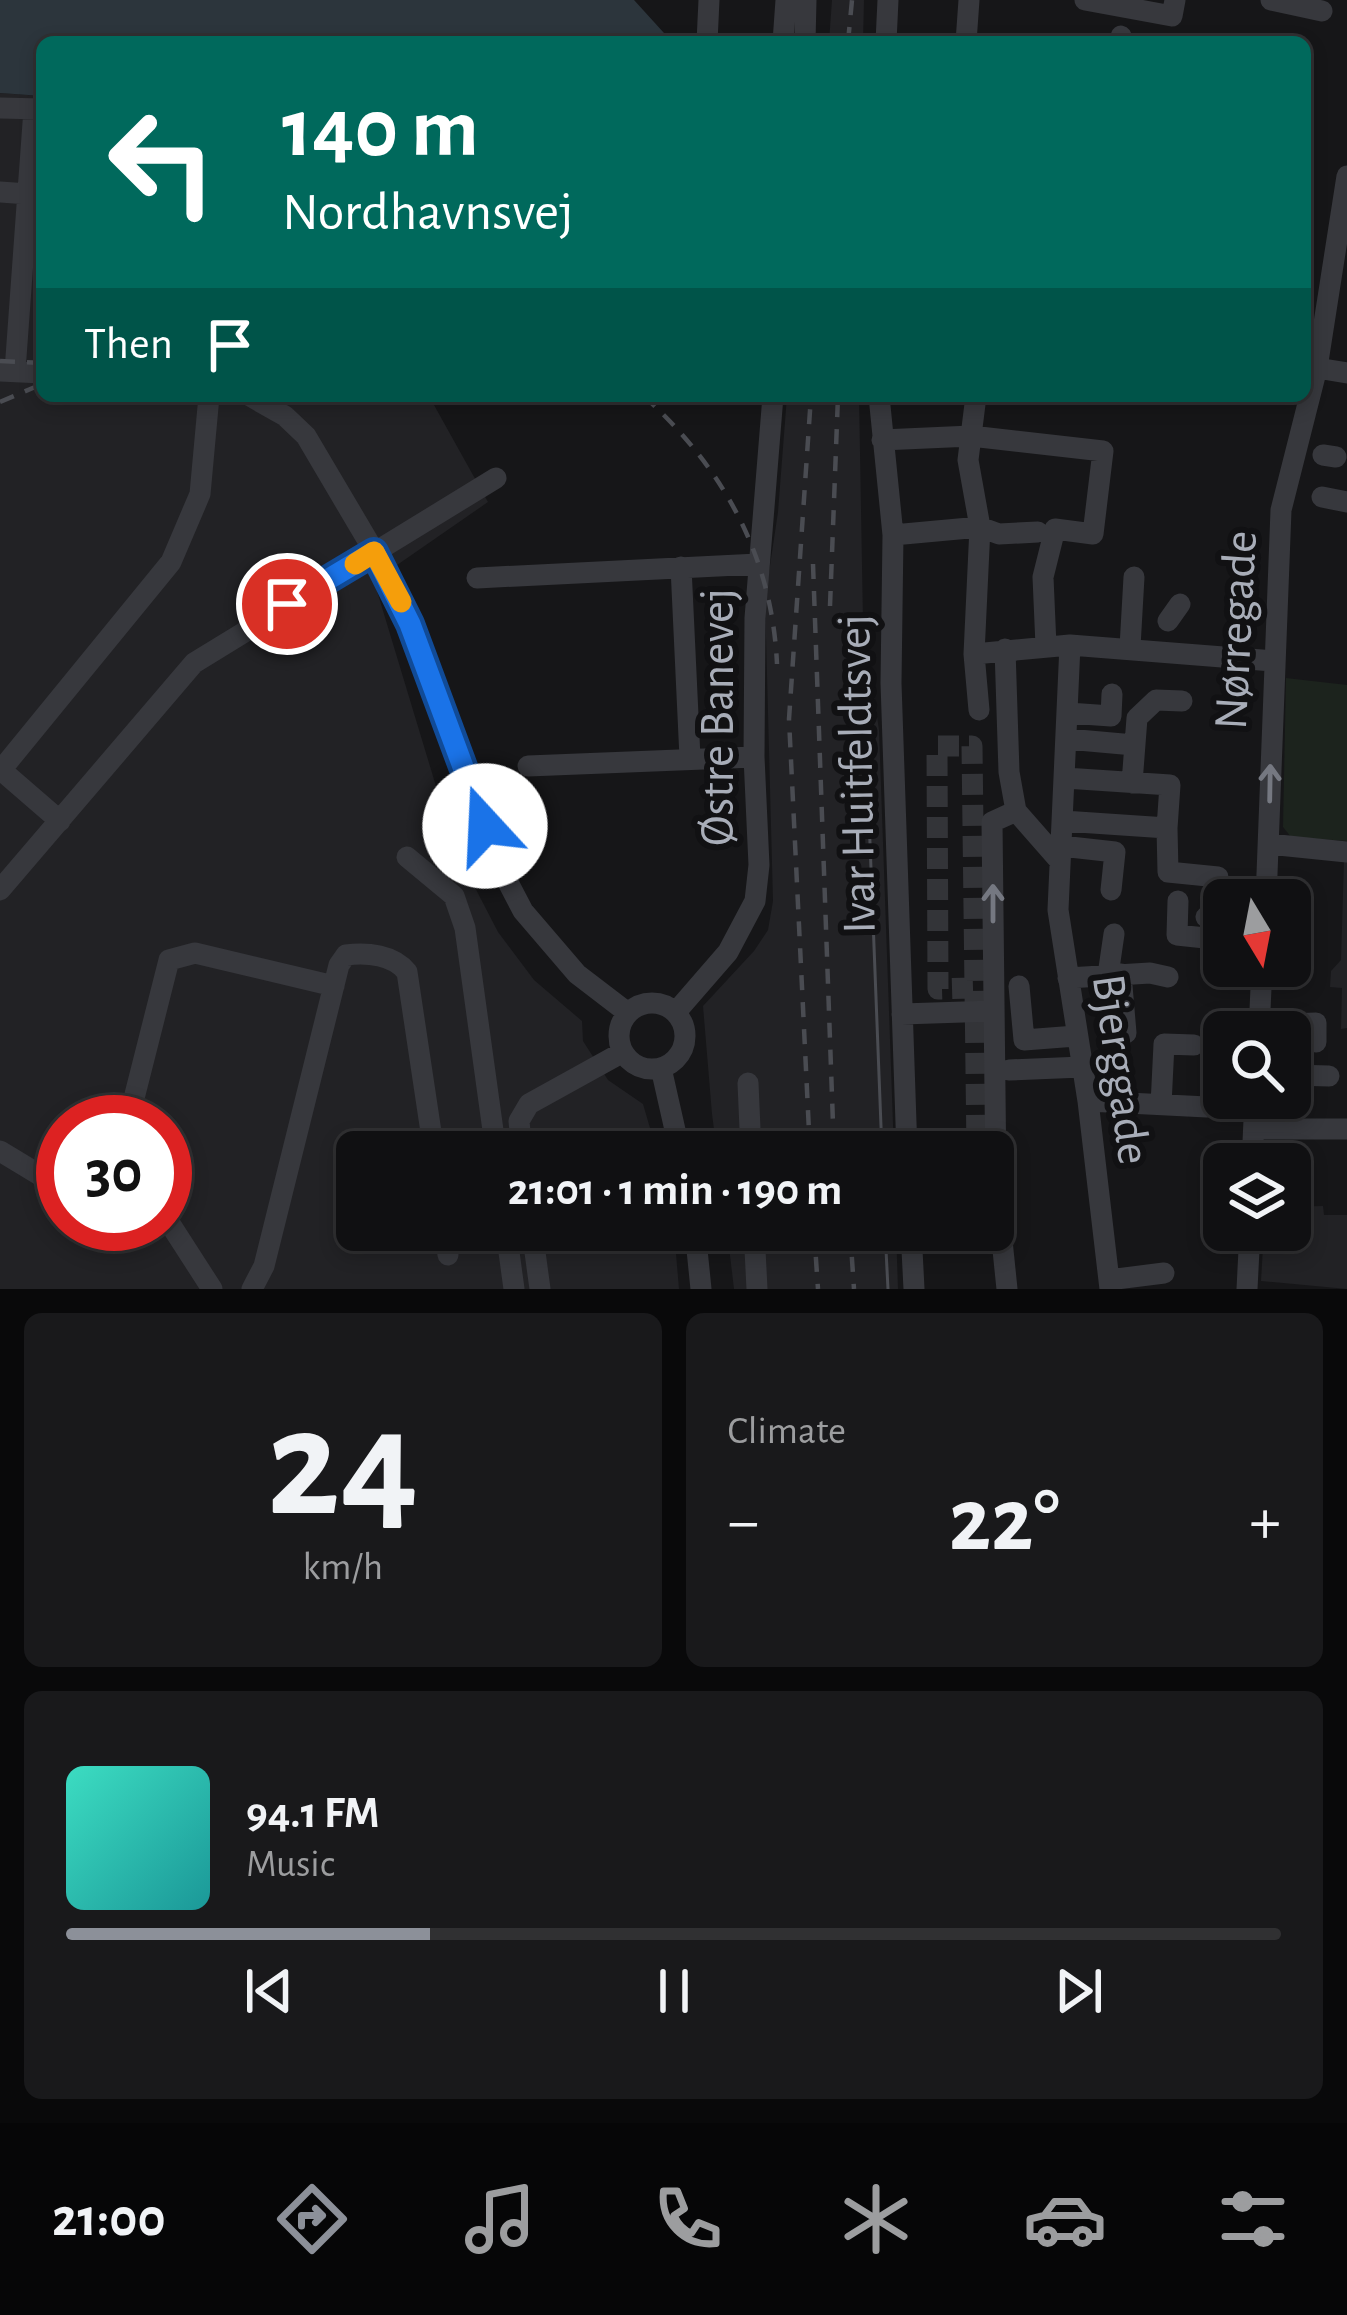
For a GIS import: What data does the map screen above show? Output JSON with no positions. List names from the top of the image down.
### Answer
{
  "streets": {
    "street": [
      "Nørregade",
      "Østre Banevej",
      "Ivar Huitfeldtsvej",
      "Bjerggade"
    ]
  },
  "north": "bottom",
  "page": {
    "turn": ["140 m", "Nordhavnsvej"],
    "then": "Then",
    "limit": "30",
    "trip": "21:01 · 1 min · 190 m",
    "tile": [
      ["24", "km/h"],
      "Climate"
    ],
    "heat": ["−", "22°", "+"],
    "song": ["94.1 FM", "Music"],
    "tabs": "21:00"
  }
}
